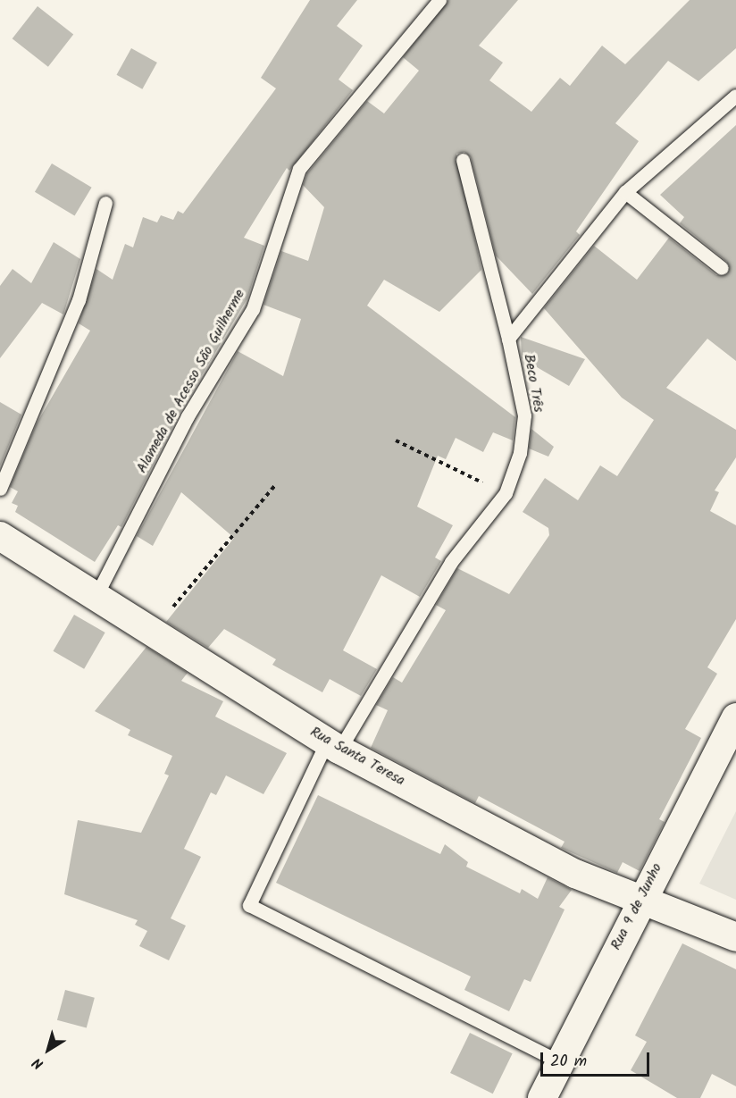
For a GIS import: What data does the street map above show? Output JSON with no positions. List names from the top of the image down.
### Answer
{
  "streets": {
    "street": ["Rua Santa Teresa", "Rua 9 de Junho"],
    "lane": ["Alameda de Acesso São Guilherme", "Beco Três"]
  },
  "crossings": [
    ["Alameda de Acesso São Guilherme", "Rua Santa Teresa"],
    ["Beco Três", "Rua Santa Teresa"],
    ["Beco Três", "Rua 9 de Junho"],
    ["Rua Santa Teresa", "Rua 9 de Junho"]
  ],
  "scale_bar": "20 m",
  "north": "bottom left"
}
